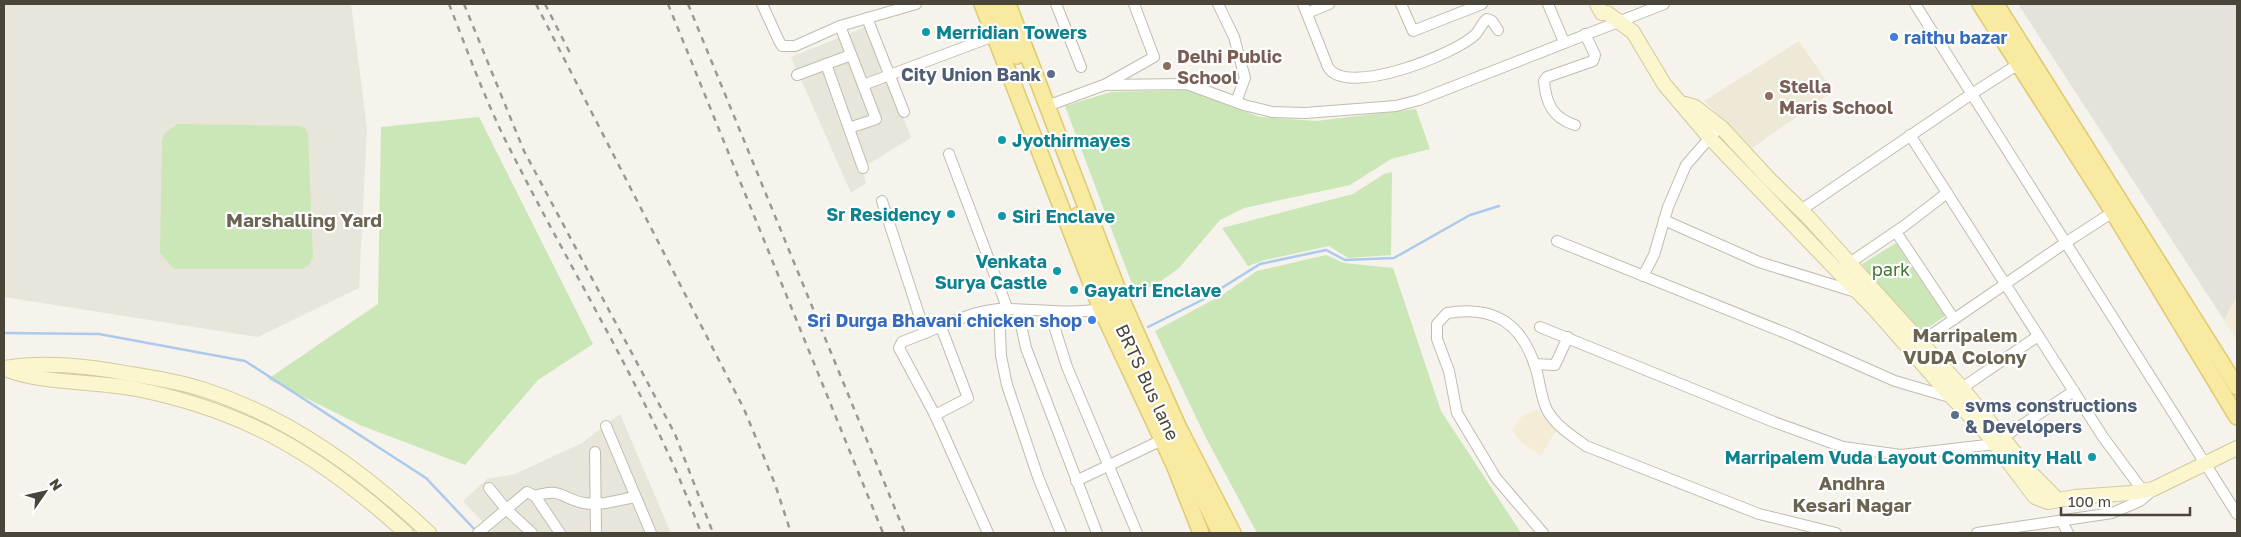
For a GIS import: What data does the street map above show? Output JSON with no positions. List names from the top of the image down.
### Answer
{
  "streets": {
    "main road": ["BRTS Bus lane"]
  },
  "districts": ["Marshalling Yard", "Marripalem VUDA Colony", "Andhra Kesari Nagar"],
  "parks": ["park"],
  "places": [
    "Merridian Towers",
    "raithu bazar",
    "Delhi Public School",
    "City Union Bank",
    "Stella Maris School",
    "Jyothirmayes",
    "Sr Residency",
    "Siri Enclave",
    "Venkata Surya Castle",
    "Gayatri Enclave",
    "Sri Durga Bhavani chicken shop",
    "svms constructions & Developers",
    "Marripalem Vuda Layout Community Hall"
  ],
  "scale_bar": "100 m",
  "north": "top right"
}
